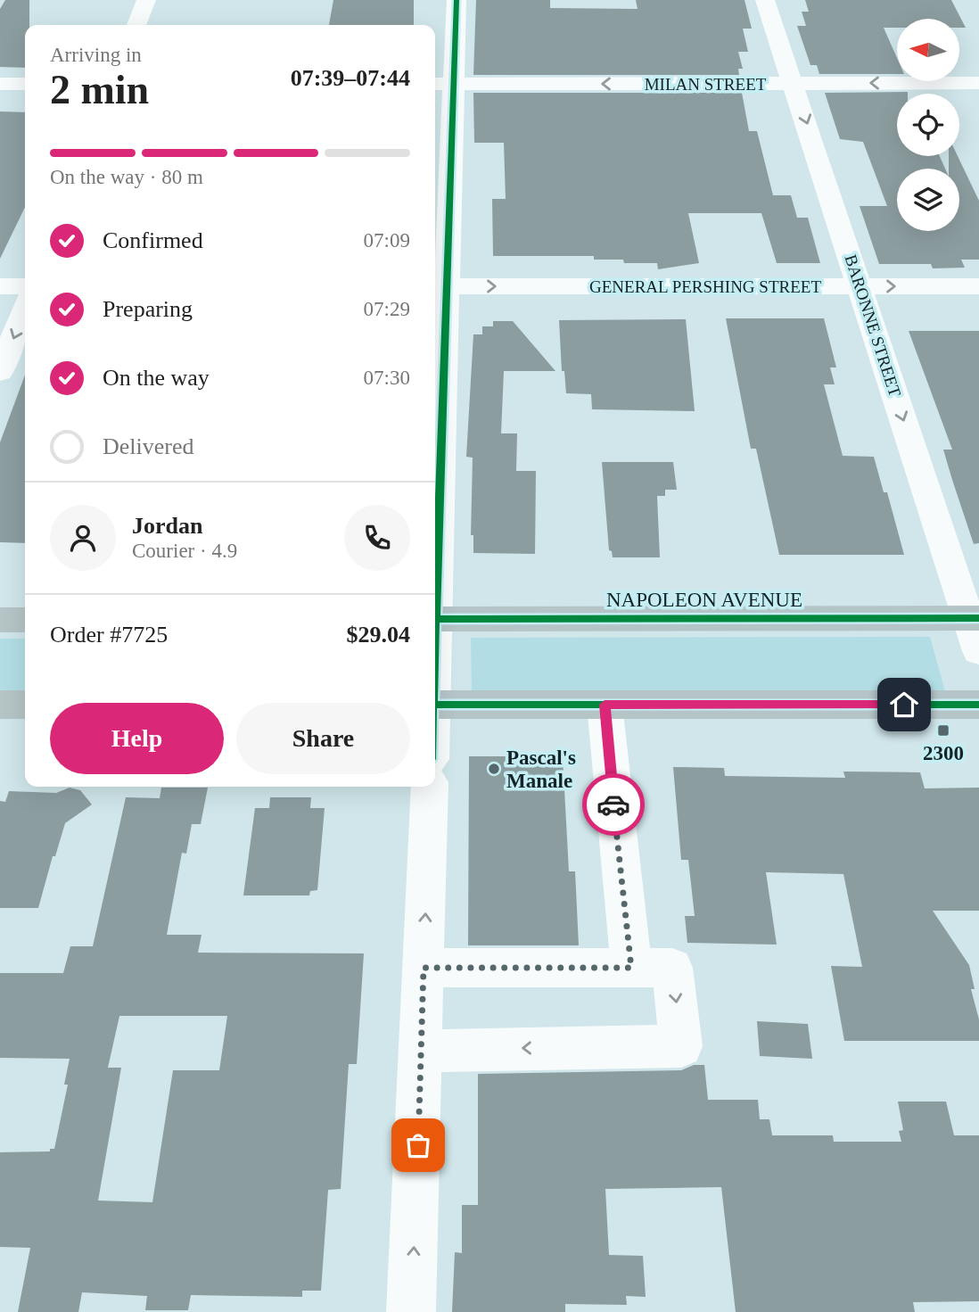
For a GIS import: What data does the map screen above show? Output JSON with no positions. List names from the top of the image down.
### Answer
{
  "streets": {
    "main road": ["NAPOLEON AVENUE"],
    "street": ["MILAN STREET", "GENERAL PERSHING STREET", "BARONNE STREET"]
  },
  "crossings": [
    ["MILAN STREET", "BARONNE STREET"],
    ["GENERAL PERSHING STREET", "BARONNE STREET"],
    ["BARONNE STREET", "NAPOLEON AVENUE"]
  ],
  "one_way": ["MILAN STREET", "GENERAL PERSHING STREET", "BARONNE STREET"],
  "places": {
    "transit": ["2300"],
    "other": ["Pascal's Manale"]
  },
  "north": "left",
  "page": {
    "heading": ["2 min", "Arriving in", "07:39–07:44"],
    "panel": [
      "Jordan",
      "Courier · 4.9",
      "Order #7725",
      "$29.04"
    ],
    "bar": "On the way · 80 m",
    "list": [
      ["Confirmed", "07:09"],
      ["Preparing", "07:29"],
      ["On the way", "07:30"],
      "Delivered"
    ],
    "buttons": ["Help", "Share"]
  }
}
